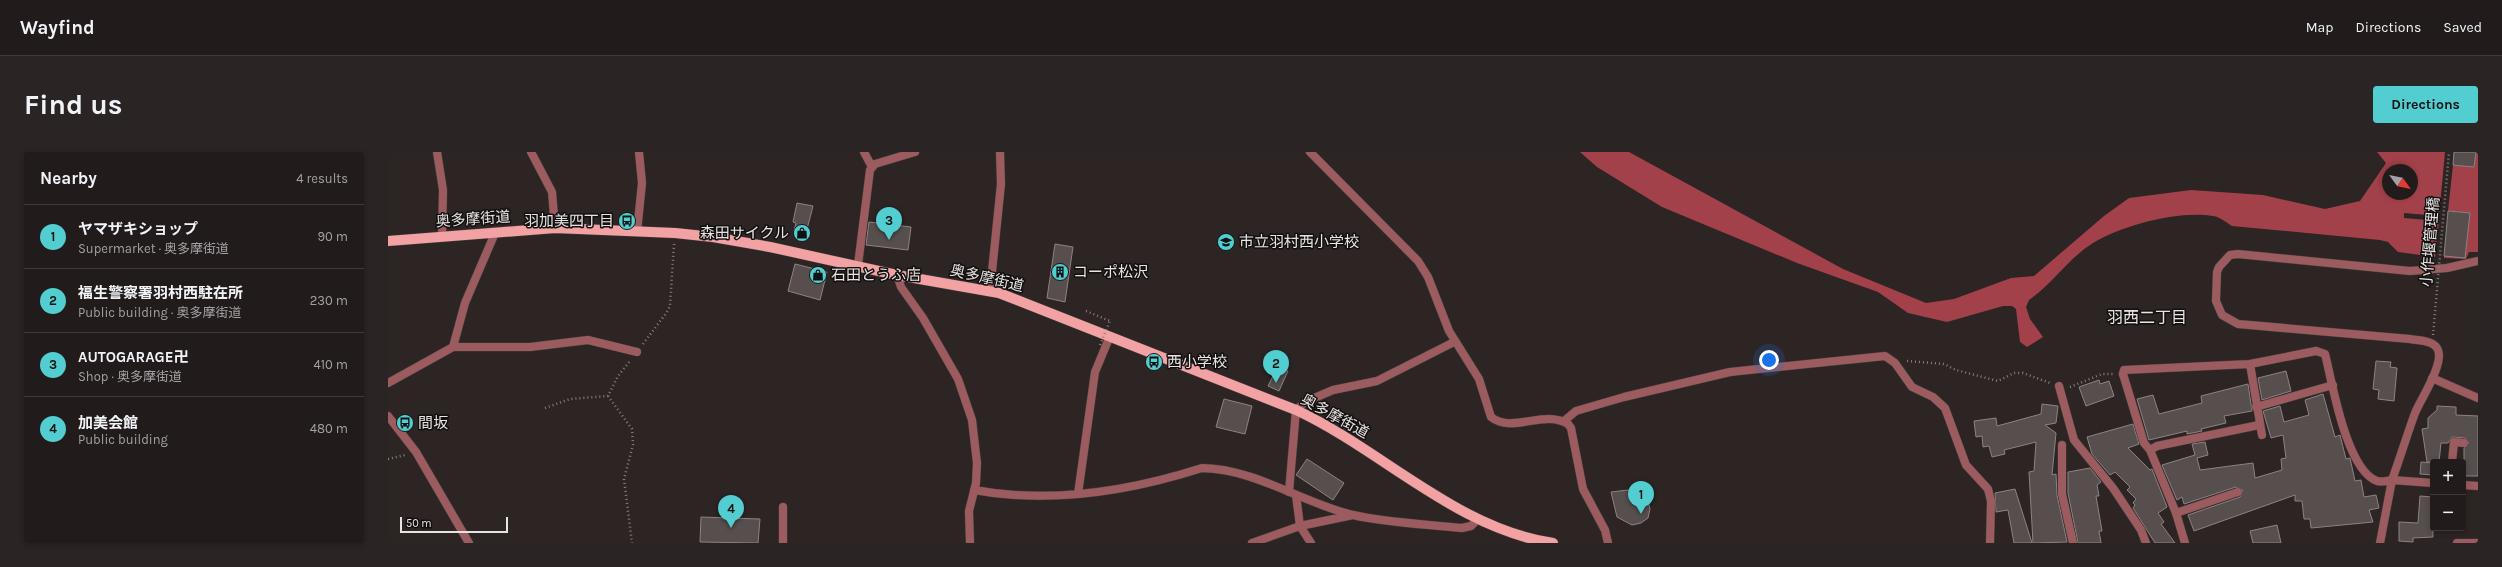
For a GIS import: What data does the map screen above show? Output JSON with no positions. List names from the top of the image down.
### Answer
{
  "streets": {
    "main road": ["奥多摩街道"],
    "path": ["小作堰管理橋"]
  },
  "districts": ["羽西二丁目"],
  "places": {
    "bus stop": ["羽加美四丁目", "西小学校", "間坂"],
    "shop": ["森田サイクル", "石田とうふ店"],
    "school or university": ["市立羽村西小学校"],
    "building": ["コーポ松沢"]
  },
  "scale_bar": "50 m",
  "north": "bottom right",
  "page": {
    "header": "Wayfind",
    "nav": ["Map", "Directions", "Saved"],
    "buttons": "Directions",
    "title": "Find us",
    "heading": ["Nearby", "4 results"],
    "list": [
      {
        "mark": "1",
        "name": "ヤマザキショップ",
        "note": "Supermarket · 奥多摩街道",
        "value": "90 m"
      },
      {
        "mark": "2",
        "name": "福生警察署羽村西駐在所",
        "note": "Public building · 奥多摩街道",
        "value": "230 m"
      },
      {
        "mark": "3",
        "name": "AUTOGARAGE卍",
        "note": "Shop · 奥多摩街道",
        "value": "410 m"
      },
      {
        "mark": "4",
        "name": "加美会館",
        "note": "Public building",
        "value": "480 m"
      }
    ],
    "pins": [
      "3",
      "2",
      "1",
      "4"
    ],
    "map_buttons": ["+", "−"],
    "scale": "50 m"
  }
}
